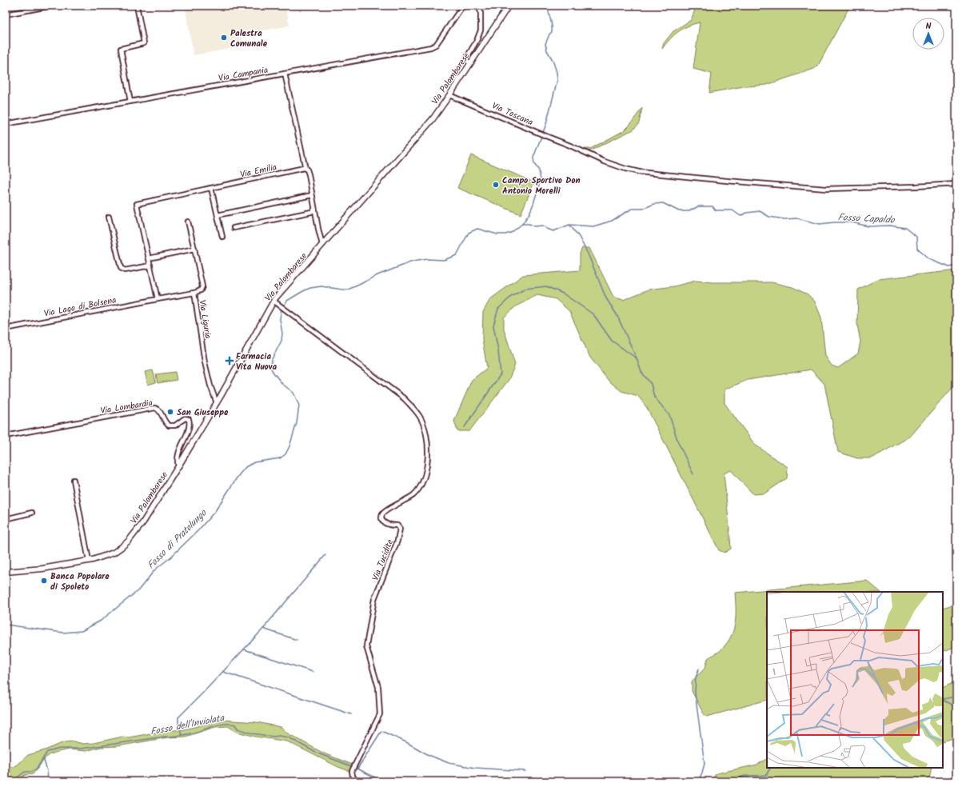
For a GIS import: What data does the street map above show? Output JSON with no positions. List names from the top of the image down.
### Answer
{
  "streets": {
    "main road": ["Via Palombarese"],
    "street": [
      "Via Campania",
      "Via Toscana",
      "Via Emilia",
      "Via Lago di Bolsena",
      "Via Liguria",
      "Via Lombardia",
      "Via Tucidite"
    ]
  },
  "crossings": [
    ["Via Palombarese", "Via Toscana"],
    ["Via Palombarese", "Via Liguria"],
    ["Via Palombarese", "Via Lombardia"],
    ["Via Palombarese", "Via Tucidite"],
    ["Via Lago di Bolsena", "Via Liguria"]
  ],
  "water": ["Fosso Capaldo", "Fosso di Pratolungo", "Fosso dell'Inviolata"],
  "places": {
    "other": [
      "Palestra Comunale",
      "Campo Sportivo Don Antonio Morelli",
      "San Giuseppe",
      "Banca Popolare di Spoleto"
    ],
    "health": ["Farmacia Vita Nuova"]
  },
  "north": "top"
}
